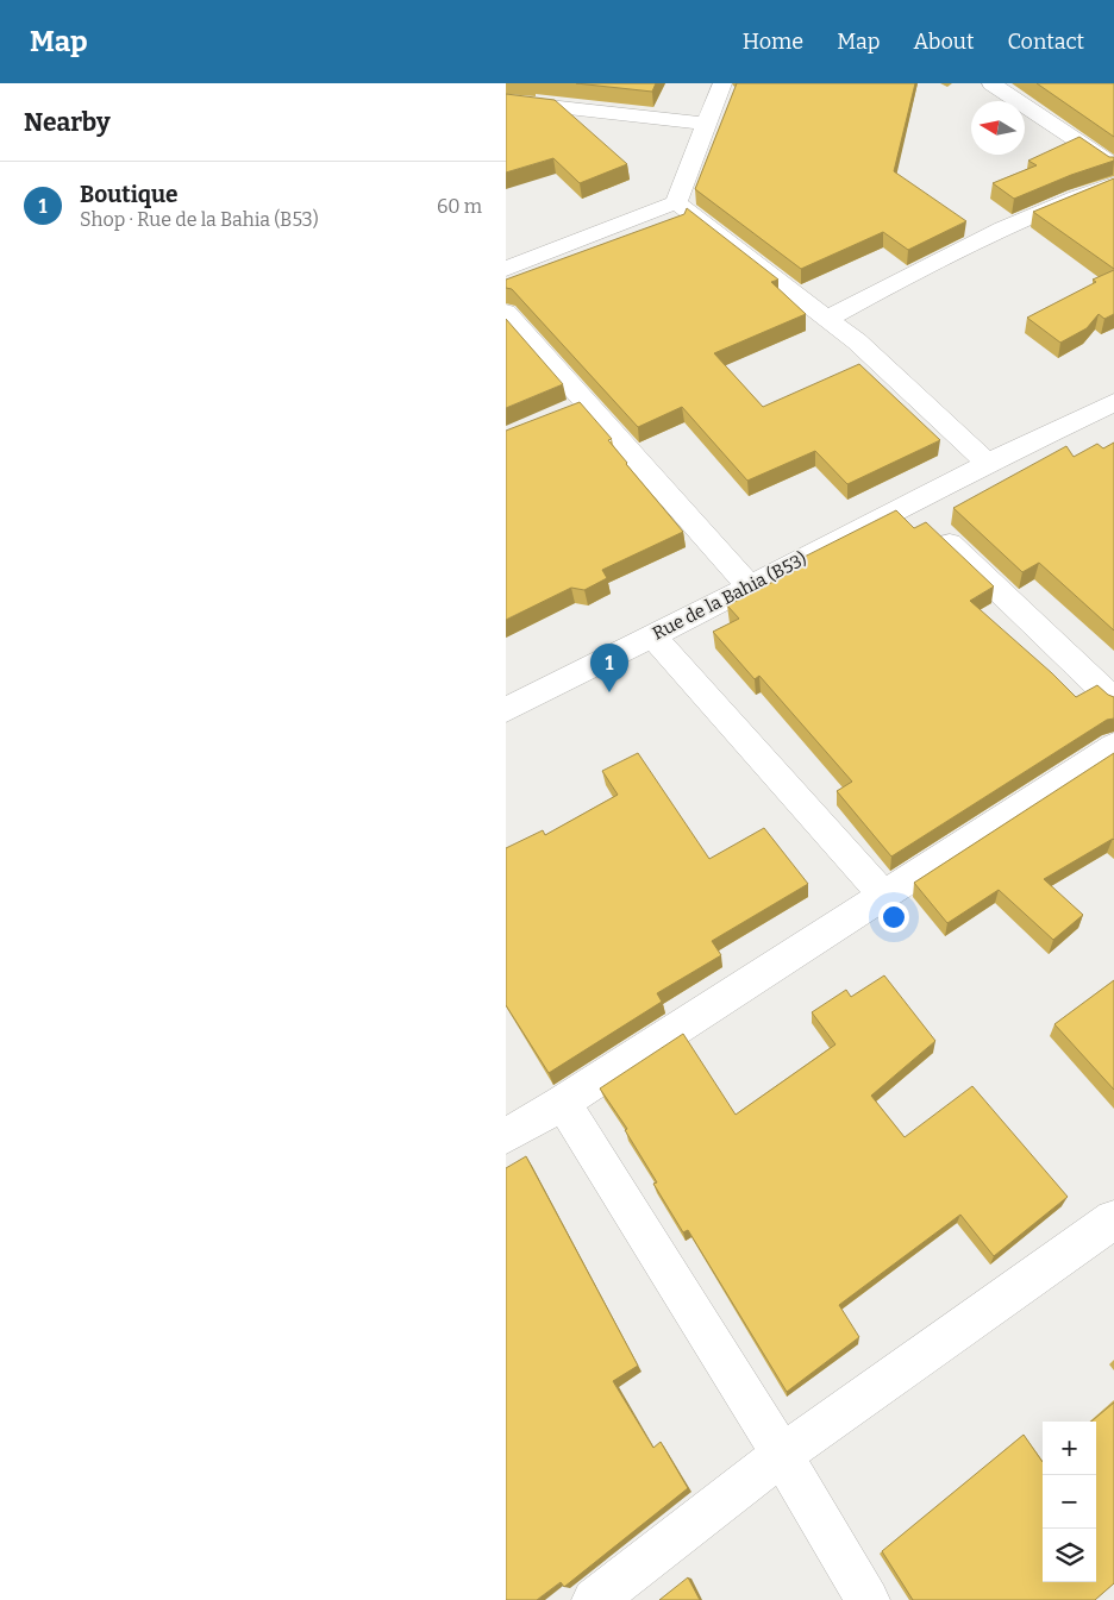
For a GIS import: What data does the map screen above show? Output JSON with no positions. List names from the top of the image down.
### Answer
{
  "streets": {
    "street": ["Rue de la Bahia (B53)"]
  },
  "north": "left",
  "page": {
    "header": "Map",
    "nav": [
      "Home",
      "Map",
      "About",
      "Contact"
    ],
    "heading": "Nearby",
    "list": [
      {
        "mark": "1",
        "name": "Boutique",
        "note": "Shop · Rue de la Bahia (B53)",
        "value": "60 m"
      }
    ],
    "pins": "1",
    "map_buttons": ["+", "−"]
  }
}
